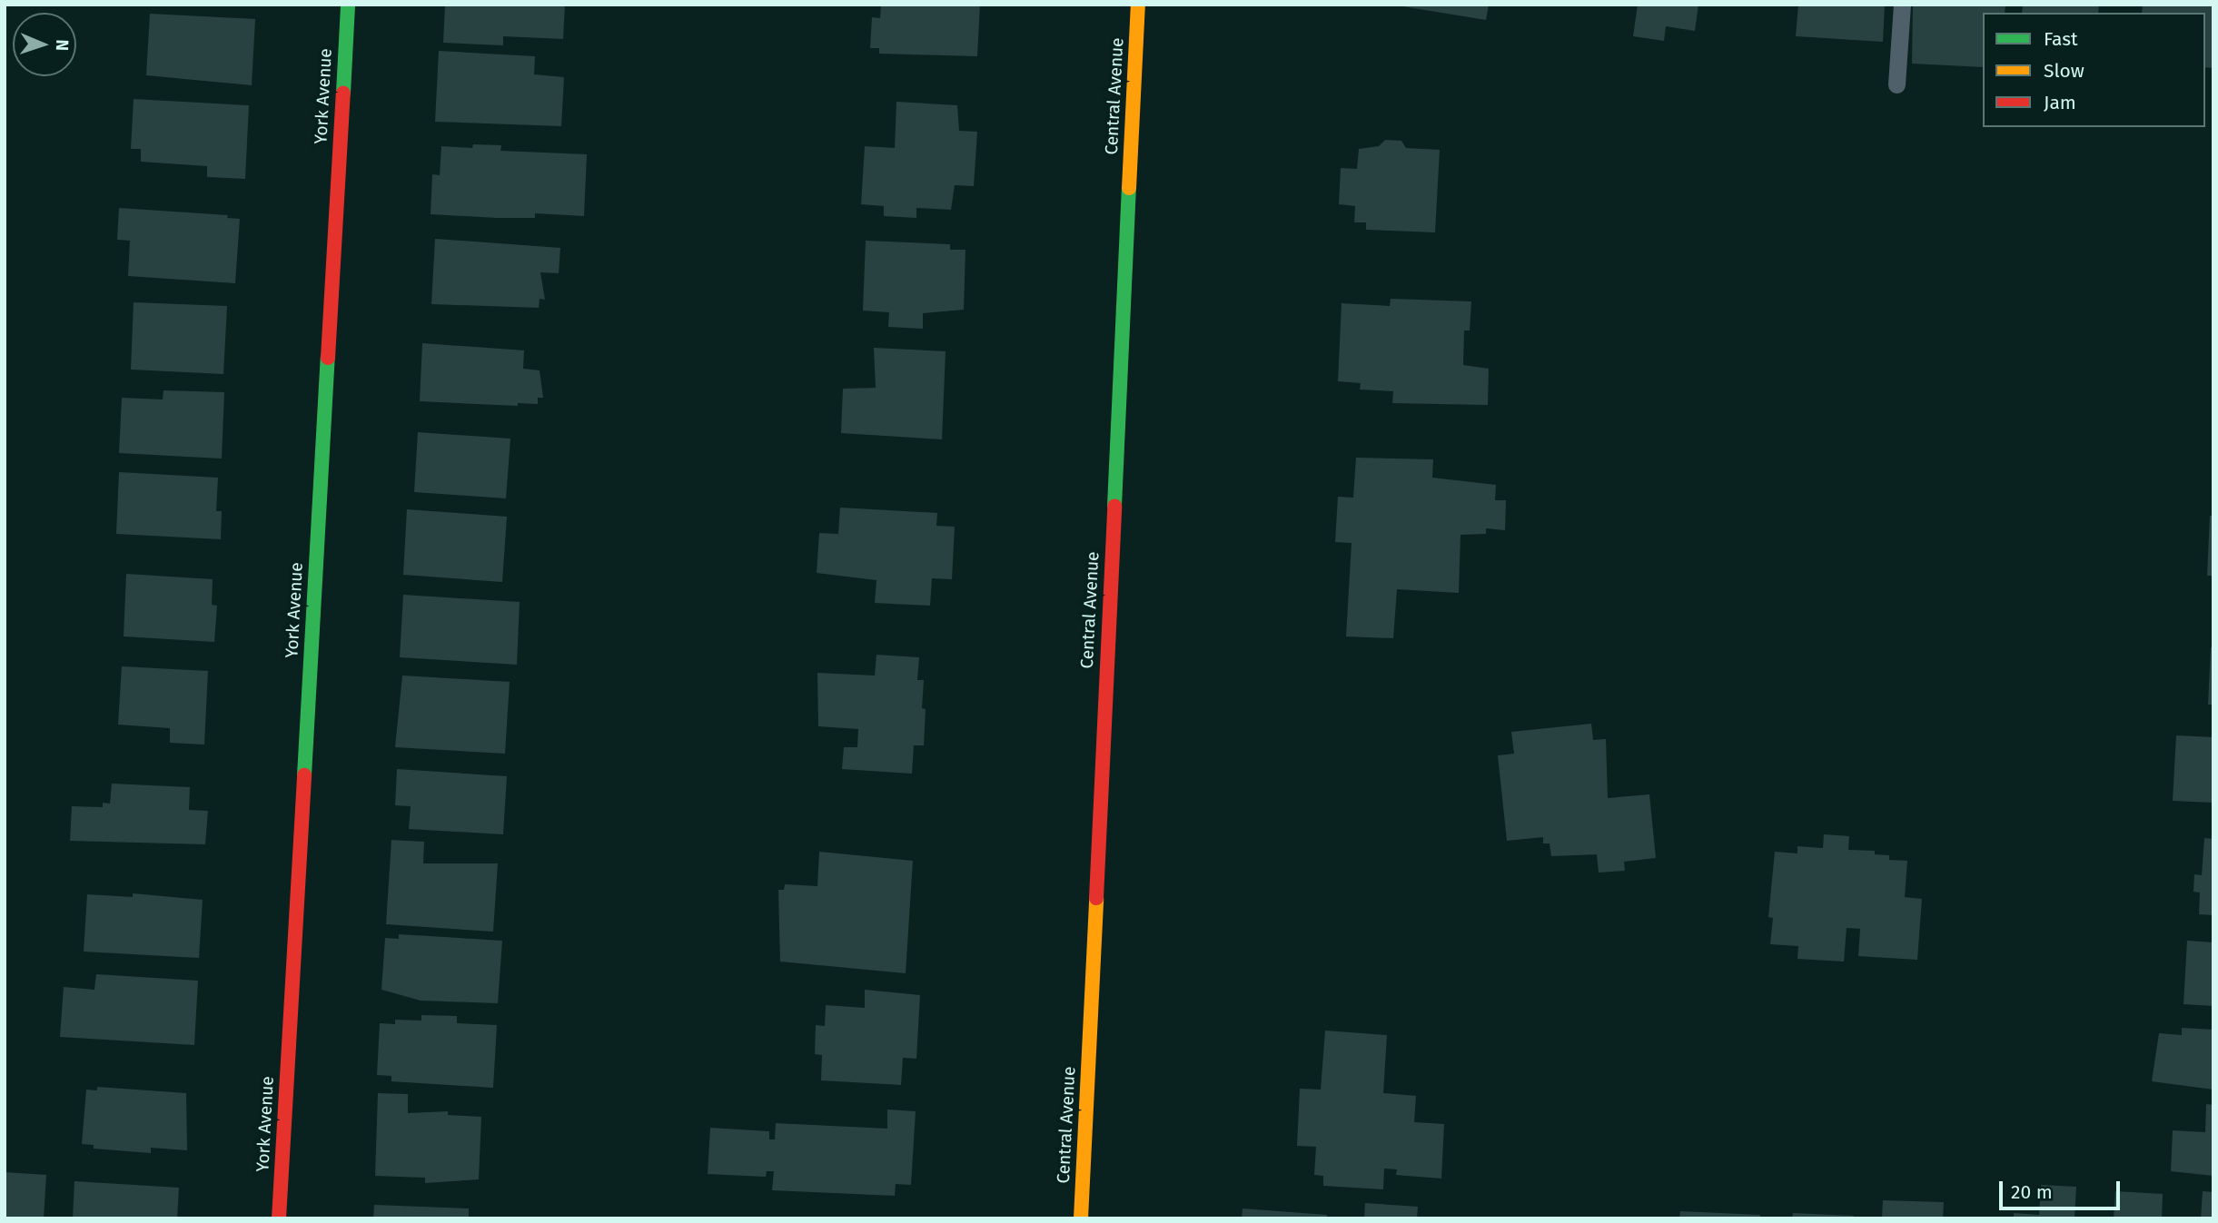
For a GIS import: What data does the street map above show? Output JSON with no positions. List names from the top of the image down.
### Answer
{
  "streets": {
    "street": ["York Avenue", "Central Avenue"]
  },
  "legend": ["Fast", "Slow", "Jam"],
  "scale_bar": "20 m",
  "north": "right"
}
